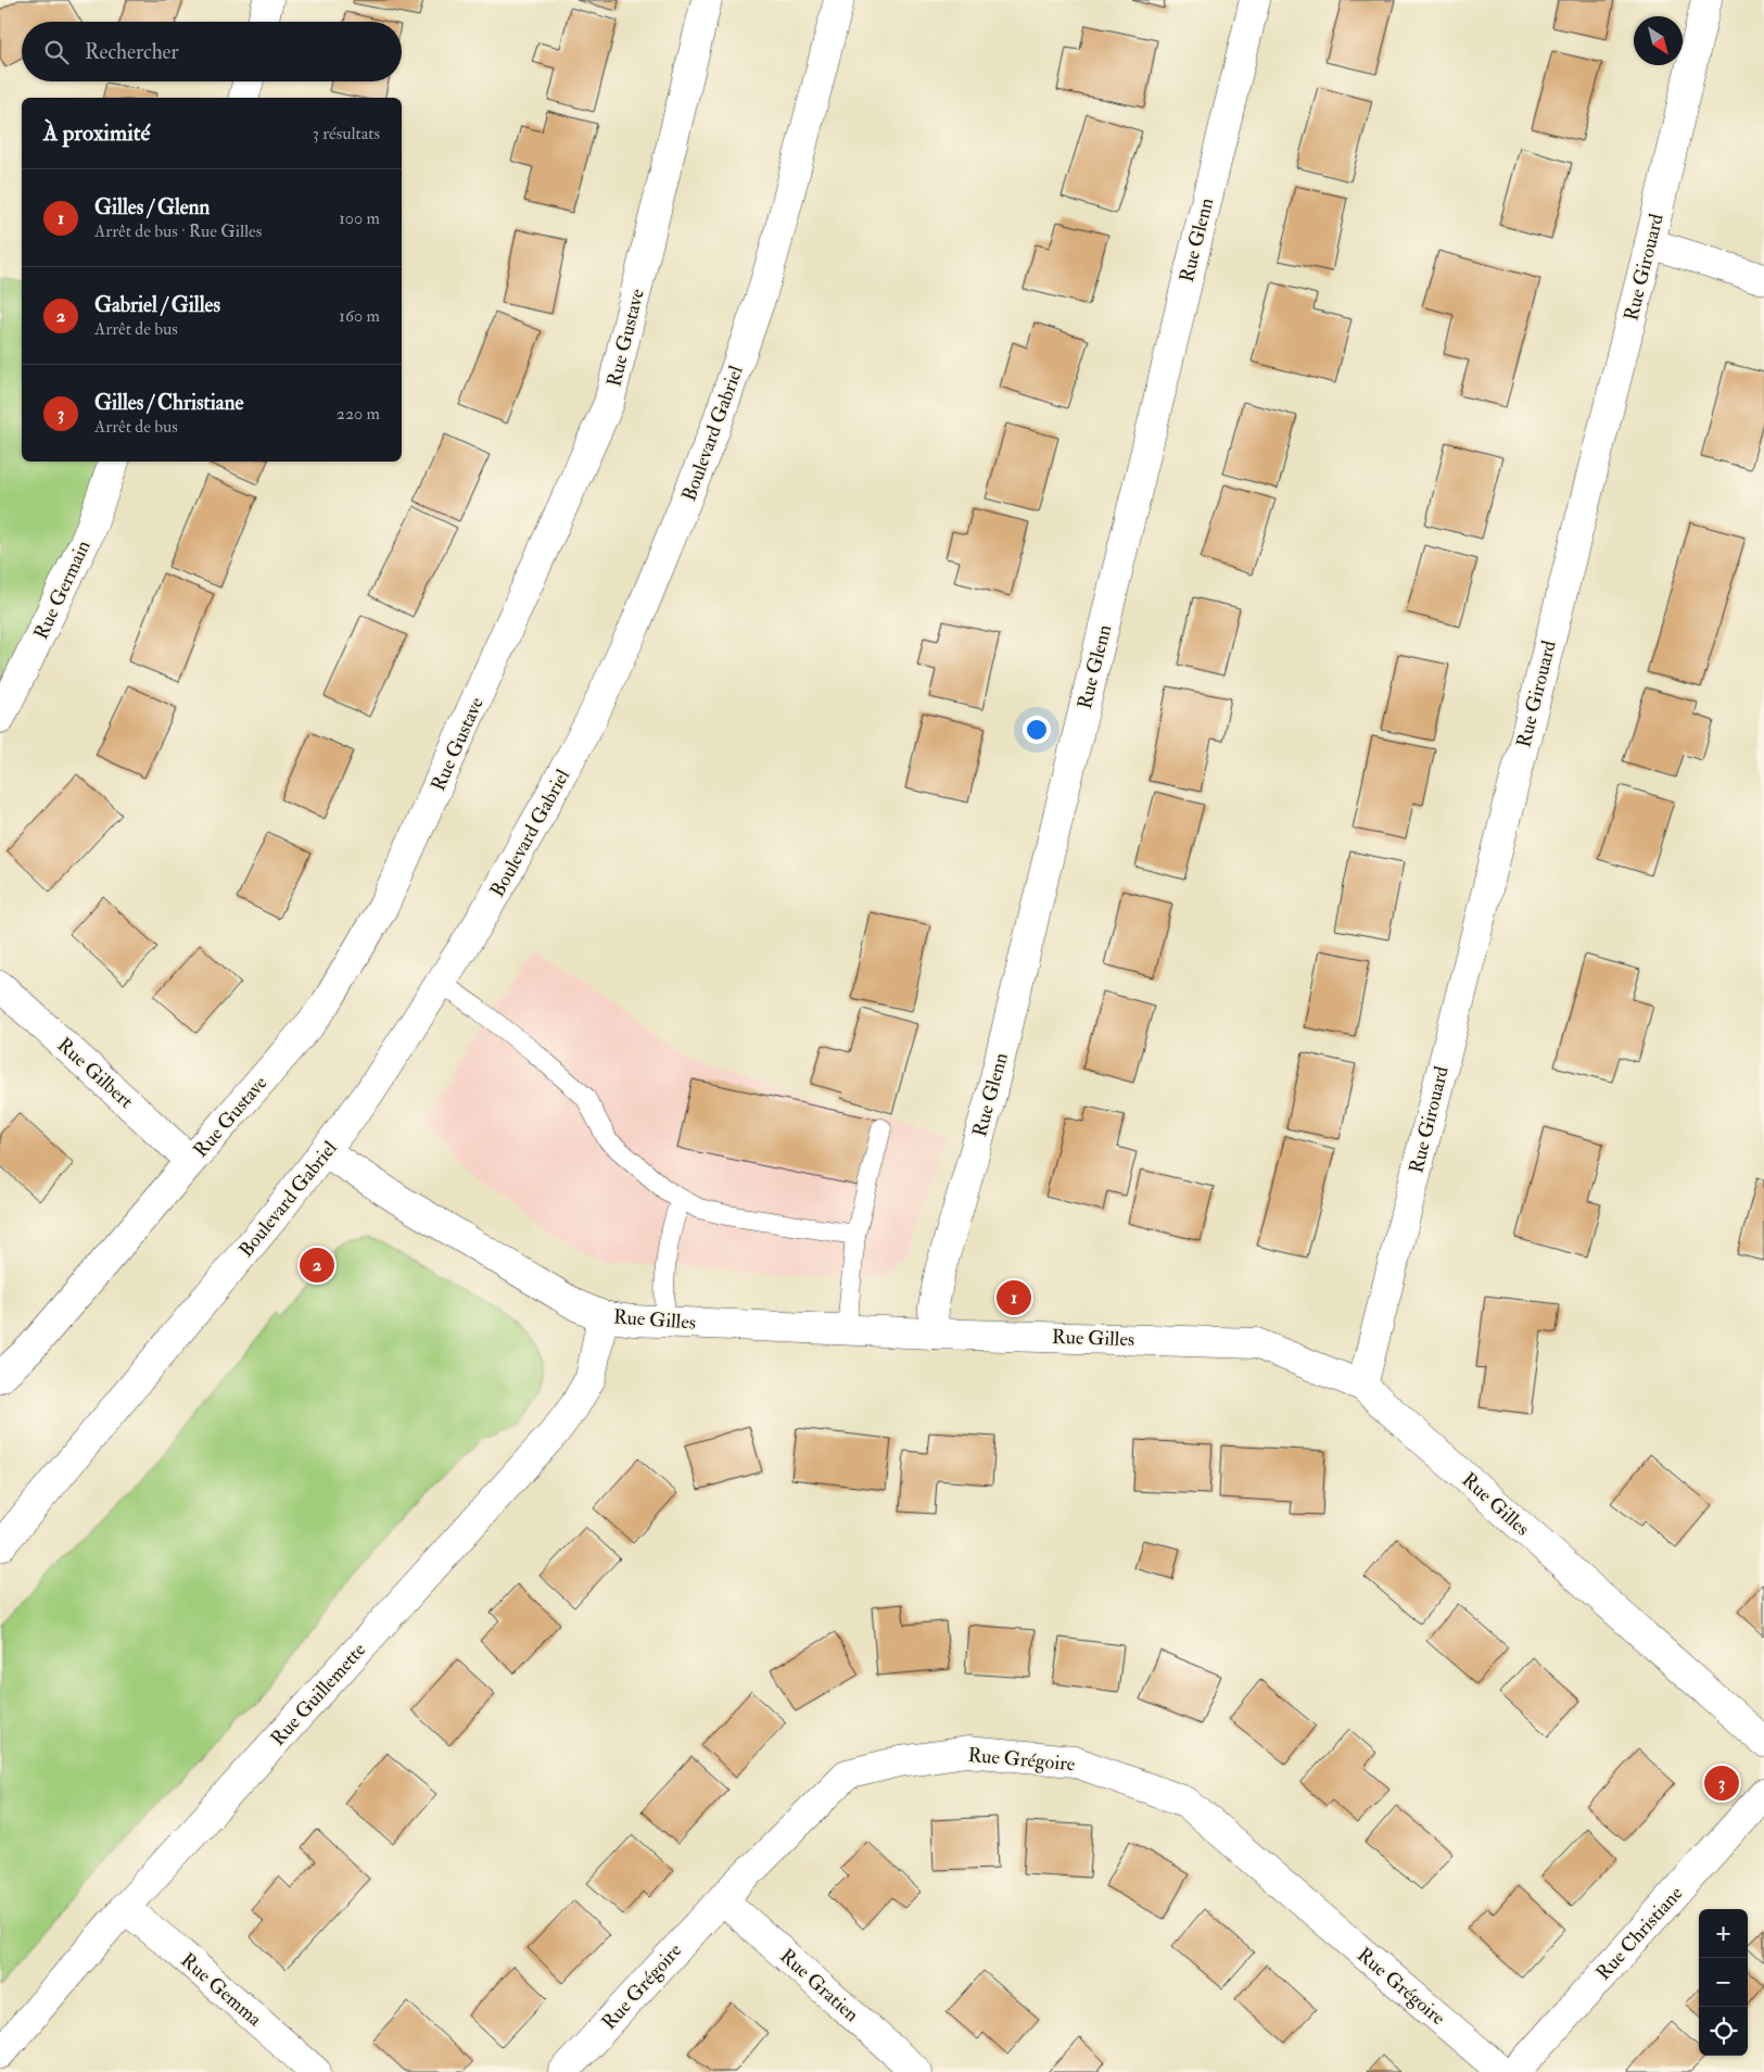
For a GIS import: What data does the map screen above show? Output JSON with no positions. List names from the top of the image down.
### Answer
{
  "streets": {
    "street": [
      "Rue Glenn",
      "Rue Girouard",
      "Rue Gustave",
      "Boulevard Gabriel",
      "Rue Germain",
      "Rue Gilbert",
      "Rue Gilles",
      "Rue Guillemette",
      "Rue Grégoire",
      "Rue Christiane",
      "Rue Gratien",
      "Rue Gemma"
    ]
  },
  "crossings": [
    ["Rue Glenn", "Rue Gilles"],
    ["Rue Girouard", "Rue Gilles"],
    ["Rue Gustave", "Rue Gilbert"],
    ["Boulevard Gabriel", "Rue Gilles"],
    ["Rue Gilles", "Rue Guillemette"],
    ["Rue Guillemette", "Rue Gemma"],
    ["Rue Grégoire", "Rue Gratien"]
  ],
  "north": "bottom right",
  "page": {
    "search": "Rechercher",
    "heading": ["À proximité", "3 résultats"],
    "list": [
      {
        "mark": "1",
        "name": "Gilles / Glenn",
        "note": "Arrêt de bus · Rue Gilles",
        "value": "100 m"
      },
      {
        "mark": "2",
        "name": "Gabriel / Gilles",
        "note": "Arrêt de bus",
        "value": "160 m"
      },
      {
        "mark": "3",
        "name": "Gilles / Christiane",
        "note": "Arrêt de bus",
        "value": "220 m"
      }
    ],
    "pins": ["2", "1", "3"],
    "map_buttons": ["+", "−"]
  }
}
